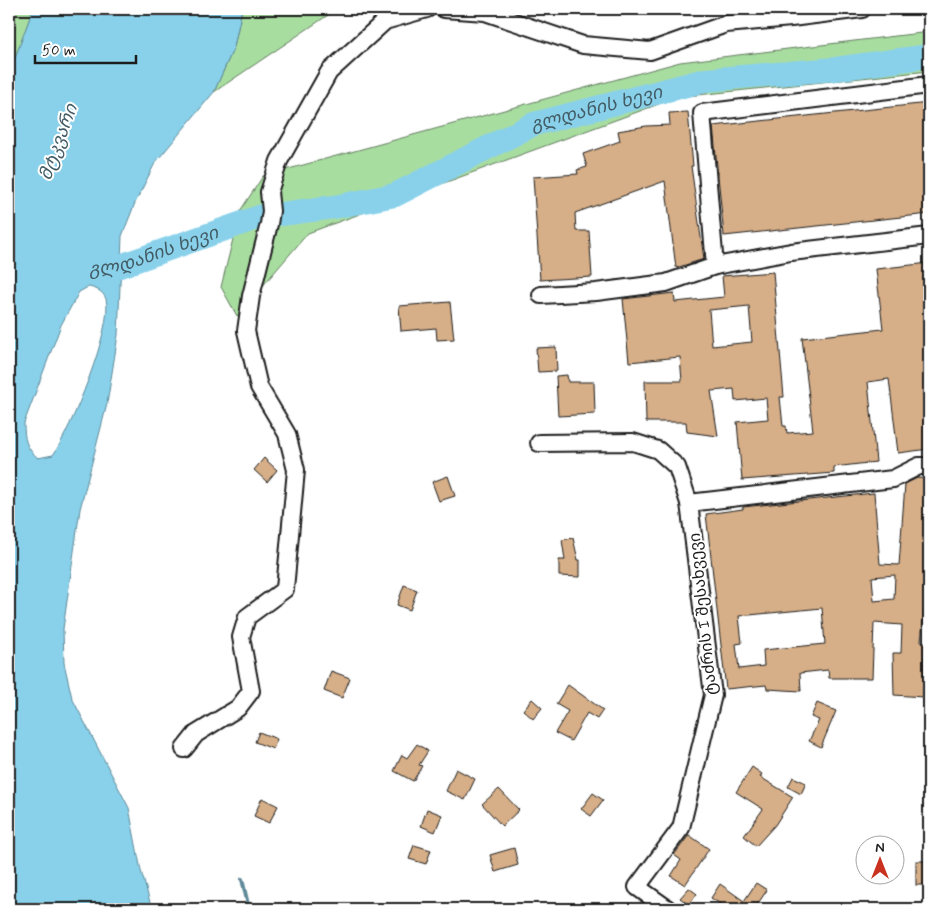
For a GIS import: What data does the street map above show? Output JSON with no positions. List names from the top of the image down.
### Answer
{
  "streets": {
    "street": ["ტაძრის I შესახვევი"]
  },
  "water": ["გლდანის ხევი", "მტკვარი"],
  "scale_bar": "50 m",
  "north": "top"
}
